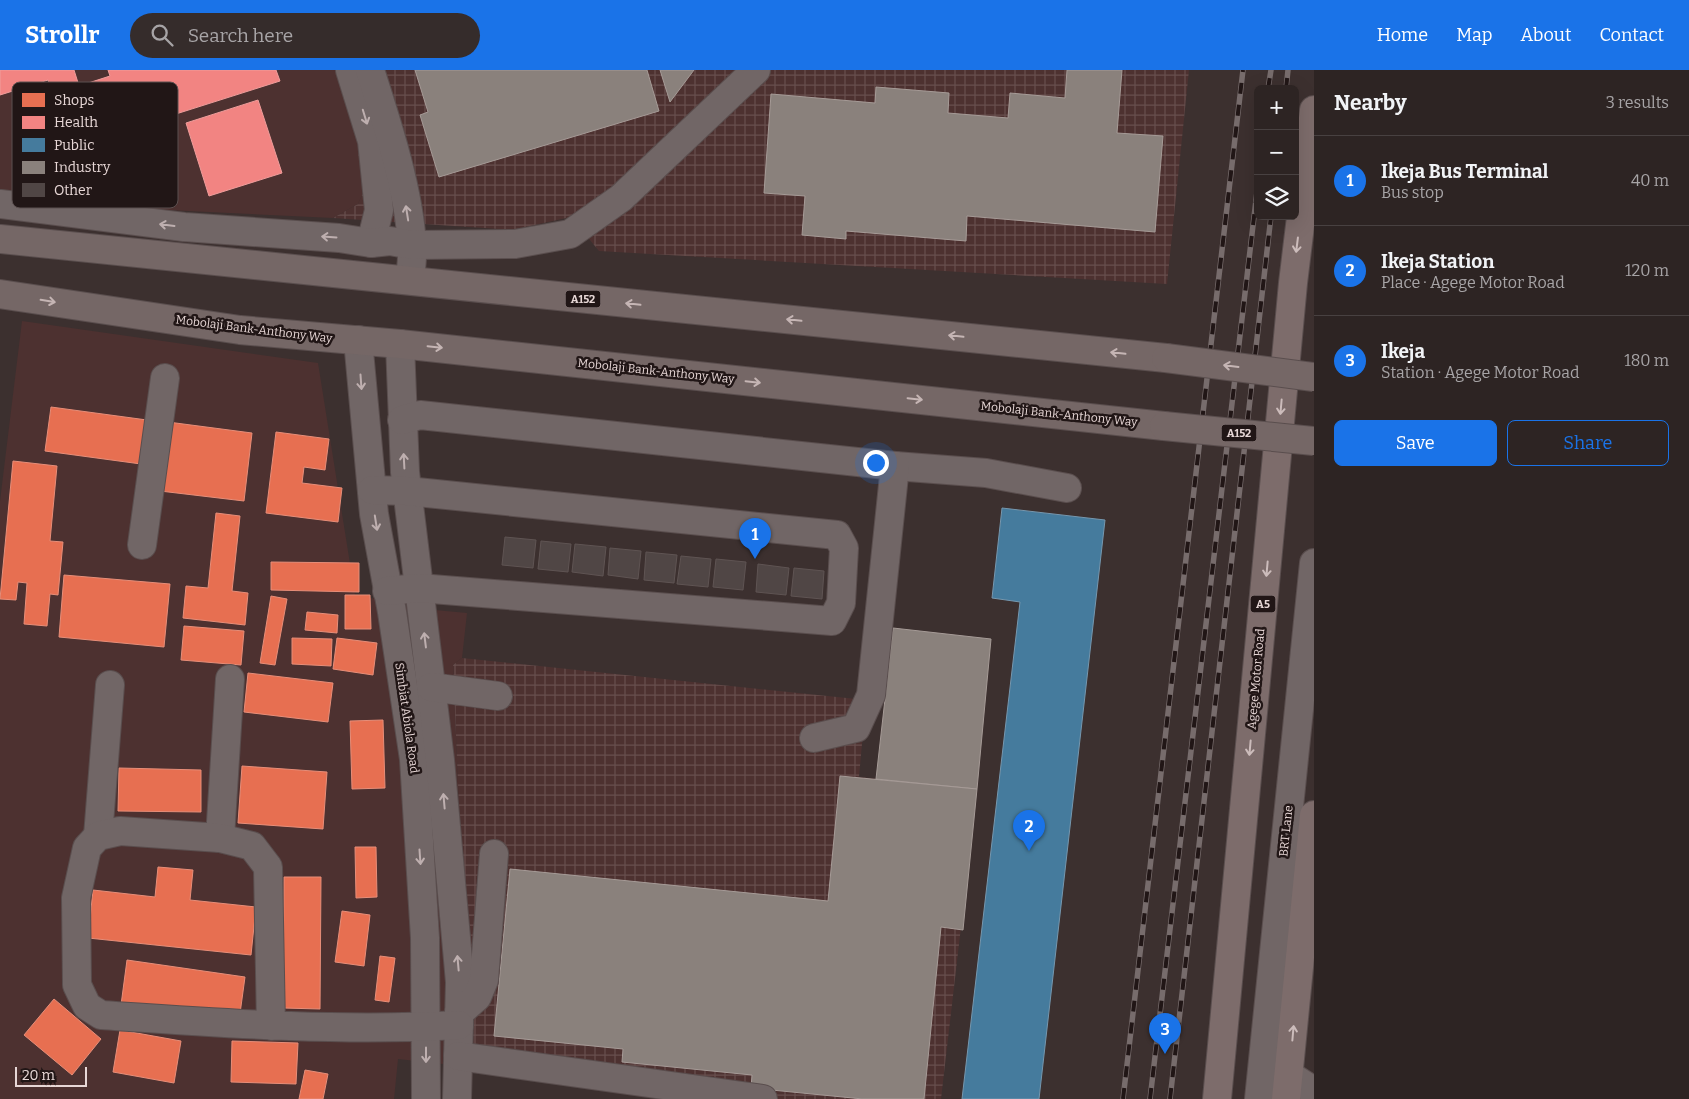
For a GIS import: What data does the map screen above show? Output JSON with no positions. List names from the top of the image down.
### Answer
{
  "streets": {
    "highway": ["A5", "Agege Motor Road"],
    "main road": ["A152", "Mobolaji Bank-Anthony Way"],
    "street": ["Simbiat Abiola Road", "BRT Lane"]
  },
  "crossings": [
    ["Mobolaji Bank-Anthony Way", "Simbiat Abiola Road"]
  ],
  "one_way": ["Agege Motor Road"],
  "legend": [
    "Shops",
    "Health",
    "Public",
    "Industry",
    "Other"
  ],
  "scale_bar": "20 m",
  "page": {
    "header": "Strollr",
    "search": "Search here",
    "nav": [
      "Home",
      "Map",
      "About",
      "Contact"
    ],
    "heading": ["Nearby", "3 results"],
    "map_buttons": ["+", "−"],
    "list": [
      {
        "mark": "1",
        "name": "Ikeja Bus Terminal",
        "note": "Bus stop",
        "value": "40 m"
      },
      {
        "mark": "2",
        "name": "Ikeja Station",
        "note": "Place · Agege Motor Road",
        "value": "120 m"
      },
      {
        "mark": "3",
        "name": "Ikeja",
        "note": "Station · Agege Motor Road",
        "value": "180 m"
      }
    ],
    "buttons": ["Save", "Share"],
    "pins": ["1", "2", "3"],
    "scale": "20 m"
  }
}
